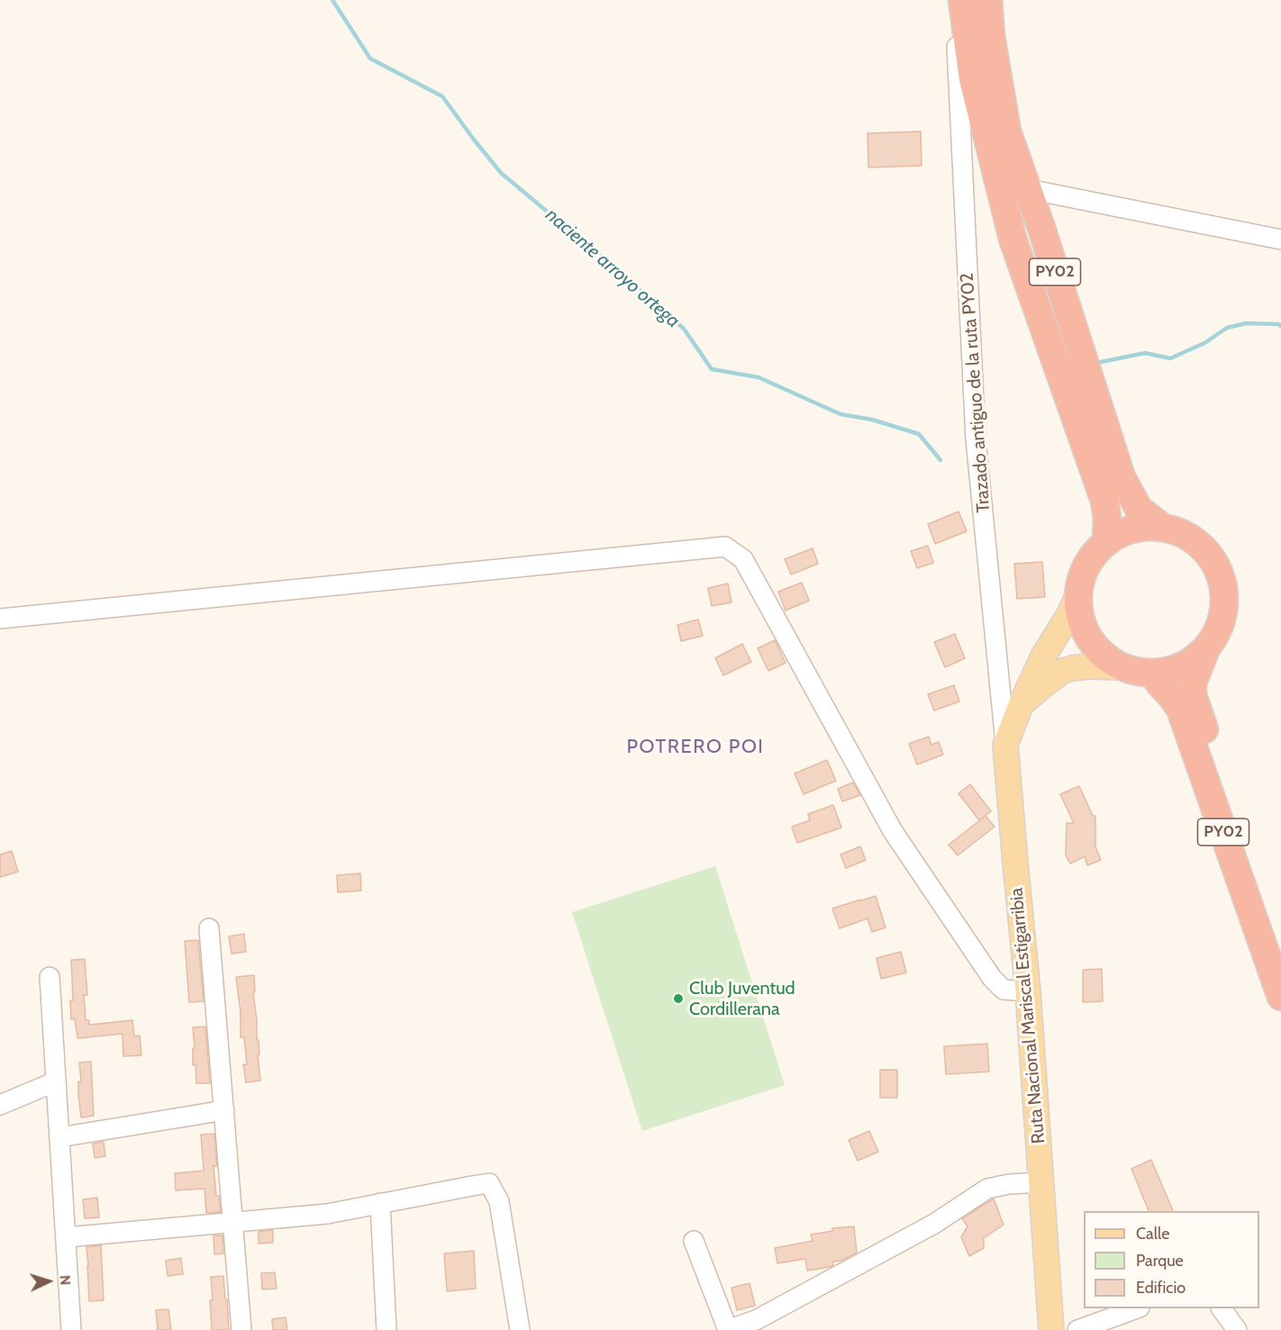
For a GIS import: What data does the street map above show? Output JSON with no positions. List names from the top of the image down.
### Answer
{
  "streets": {
    "highway": ["PY02"],
    "main road": ["Ruta Nacional Mariscal Estigarribia"],
    "street": ["Trazado antiguo de la ruta PY02"]
  },
  "crossings": [
    ["PY02", "Ruta Nacional Mariscal Estigarribia"],
    ["Trazado antiguo de la ruta PY02", "Ruta Nacional Mariscal Estigarribia"]
  ],
  "districts": ["POTRERO POI"],
  "water": ["naciente arroyo ortega"],
  "places": ["Club Juventud Cordillerana"],
  "legend": ["Calle", "Parque", "Edificio"],
  "north": "right"
}
